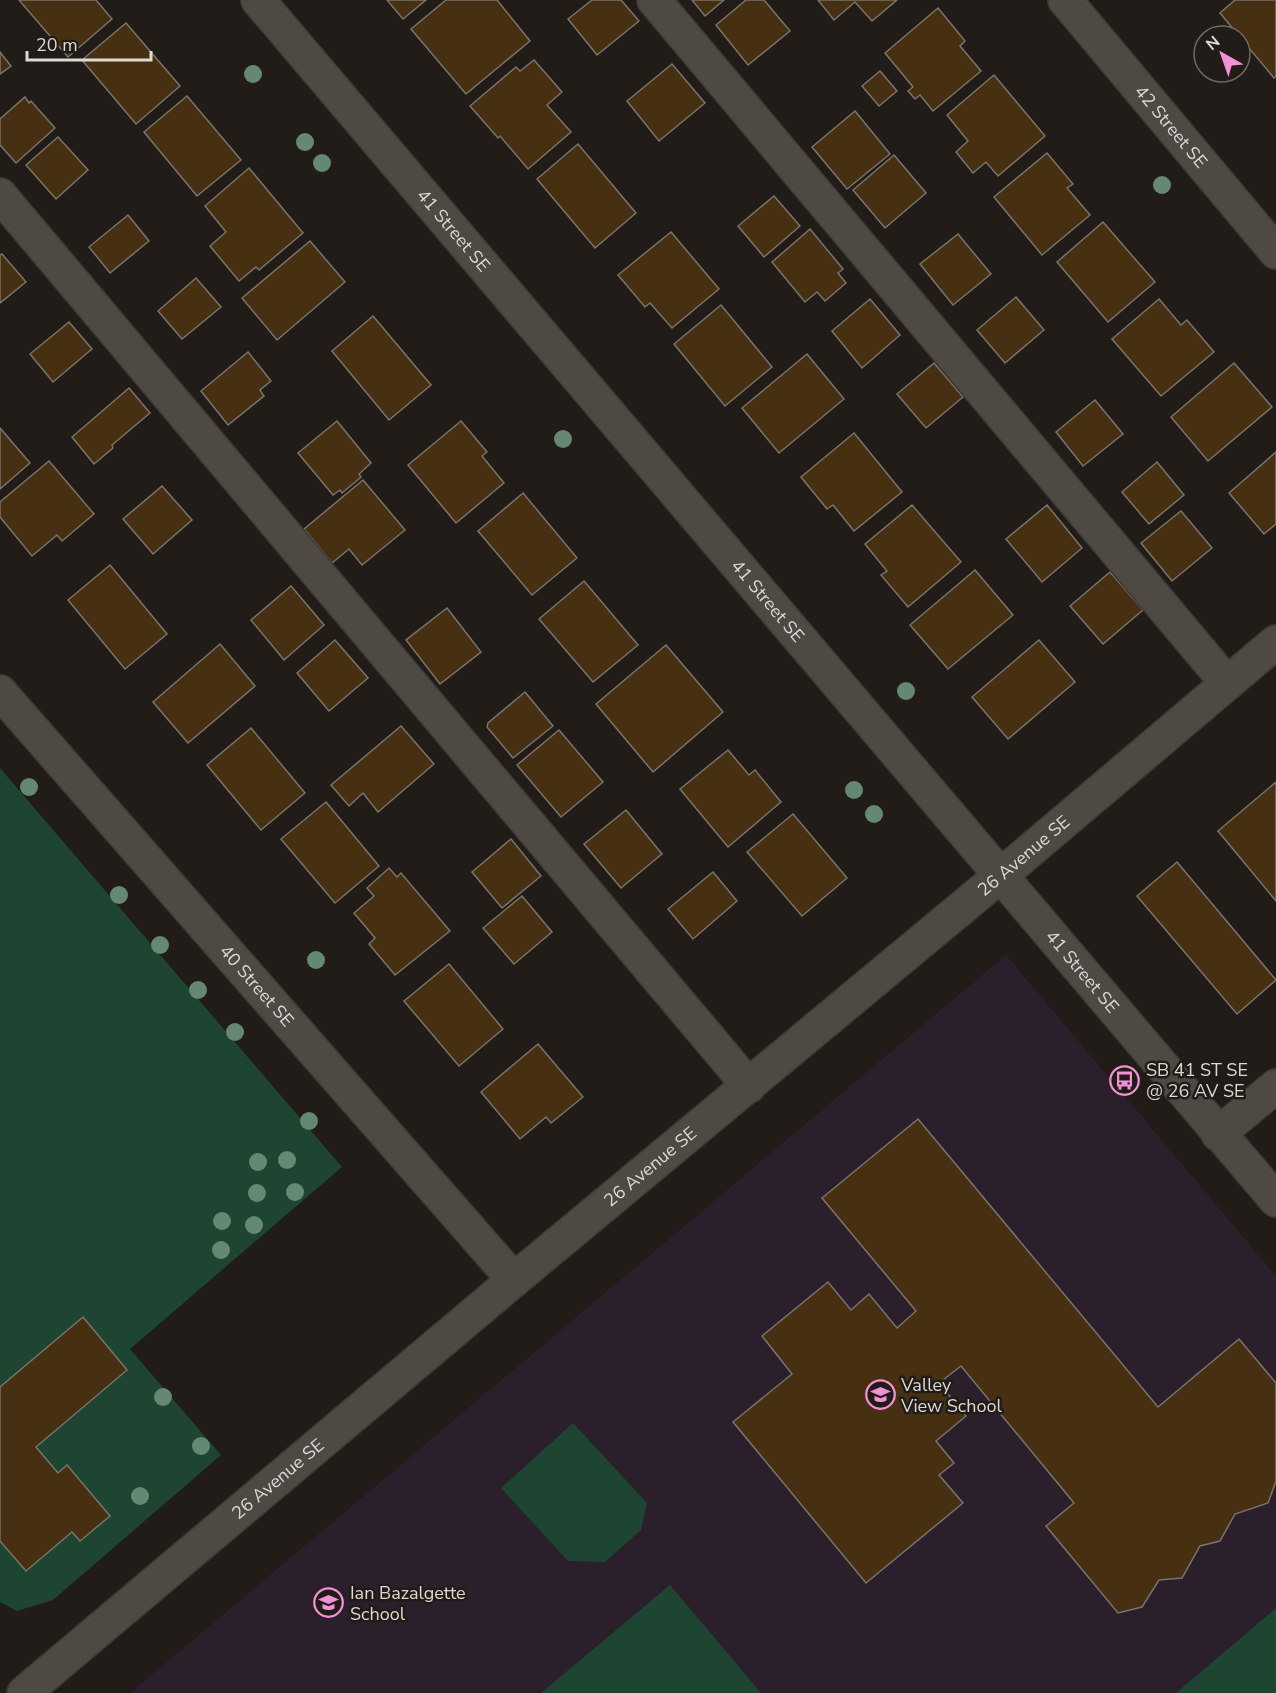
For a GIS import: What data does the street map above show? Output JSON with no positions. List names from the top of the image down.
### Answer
{
  "streets": {
    "street": [
      "42 Street SE",
      "41 Street SE",
      "26 Avenue SE",
      "40 Street SE"
    ]
  },
  "crossings": [
    ["41 Street SE", "26 Avenue SE"],
    ["26 Avenue SE", "40 Street SE"]
  ],
  "places": {
    "bus stop": ["SB 41 ST SE @ 26 AV SE"],
    "school or university": ["Valley View School", "Ian Bazalgette School"]
  },
  "scale_bar": "20 m",
  "north": "top left"
}
